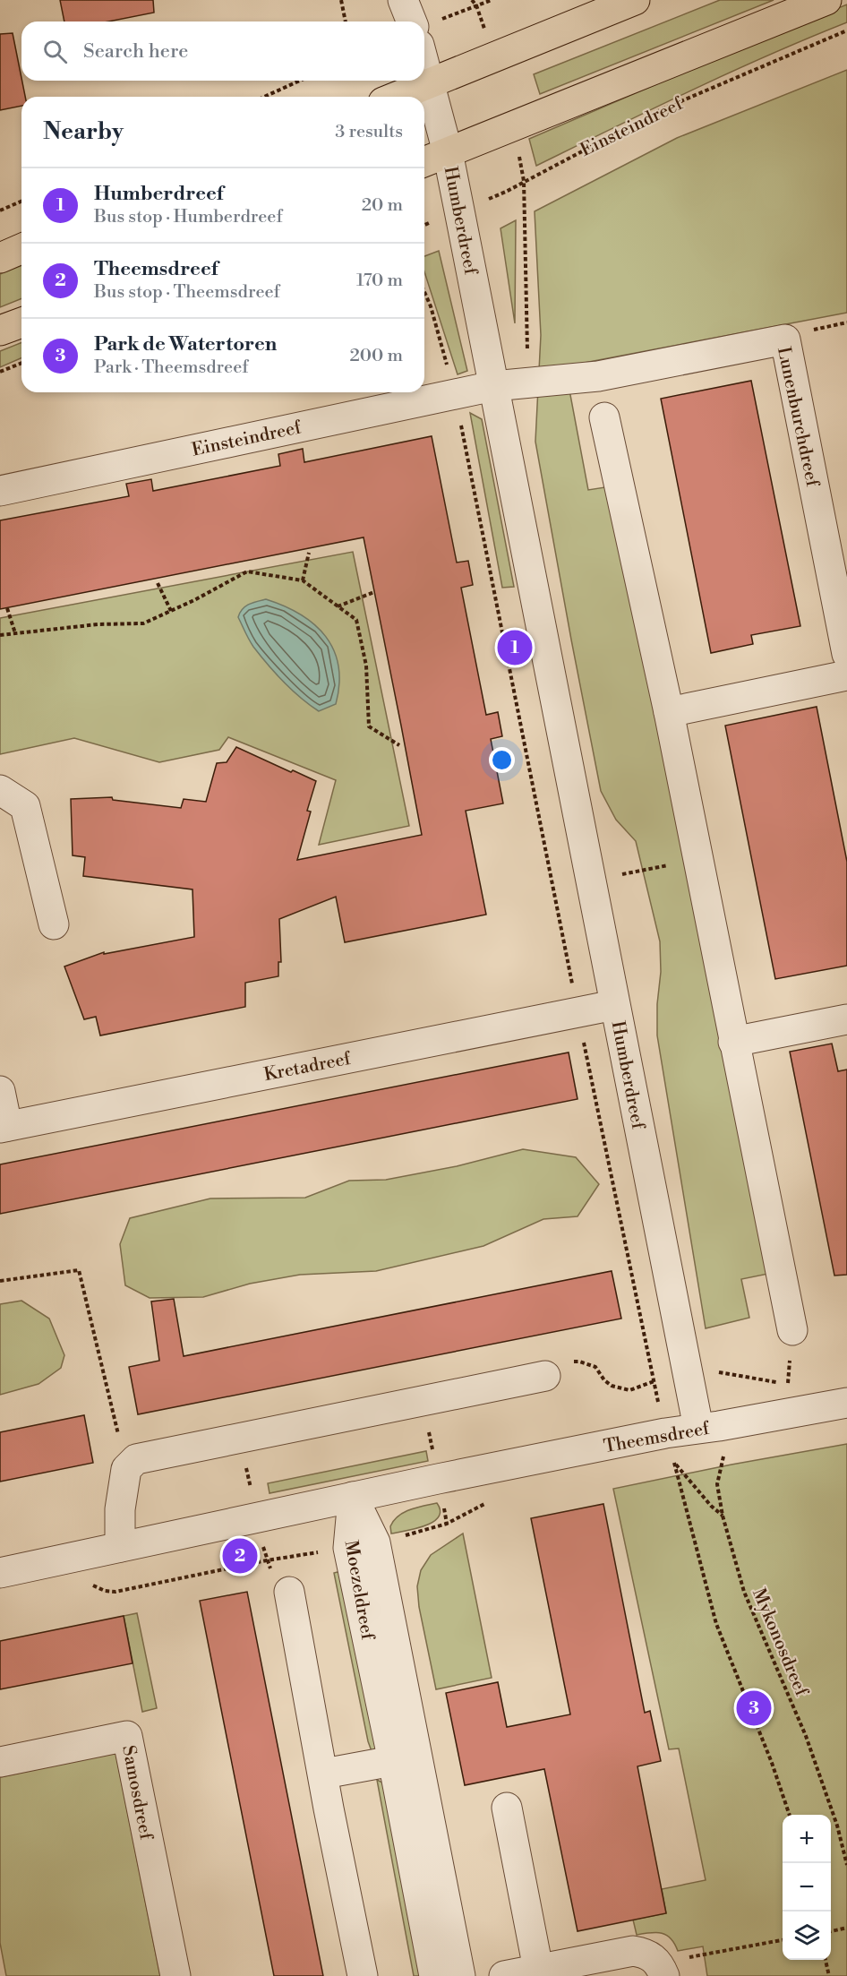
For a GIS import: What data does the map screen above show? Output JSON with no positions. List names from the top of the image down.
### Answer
{
  "streets": {
    "street": [
      "Einsteindreef",
      "Humberdreef",
      "Lunenburchdreef",
      "Kretadreef",
      "Theemsdreef",
      "Moezeldreef",
      "Samosdreef"
    ],
    "path": ["Mykonosdreef"]
  },
  "crossings": [
    ["Einsteindreef", "Humberdreef"],
    ["Einsteindreef", "Lunenburchdreef"],
    ["Humberdreef", "Lunenburchdreef"],
    ["Humberdreef", "Kretadreef"],
    ["Humberdreef", "Theemsdreef"],
    ["Humberdreef", "Mykonosdreef"],
    ["Theemsdreef", "Moezeldreef"],
    ["Theemsdreef", "Mykonosdreef"]
  ],
  "page": {
    "search": "Search here",
    "heading": ["Nearby", "3 results"],
    "list": [
      {
        "mark": "1",
        "name": "Humberdreef",
        "note": "Bus stop · Humberdreef",
        "value": "20 m"
      },
      {
        "mark": "2",
        "name": "Theemsdreef",
        "note": "Bus stop · Theemsdreef",
        "value": "170 m"
      },
      {
        "mark": "3",
        "name": "Park de Watertoren",
        "note": "Park · Theemsdreef",
        "value": "200 m"
      }
    ],
    "pins": ["1", "2", "3"],
    "map_buttons": ["+", "−"]
  }
}
